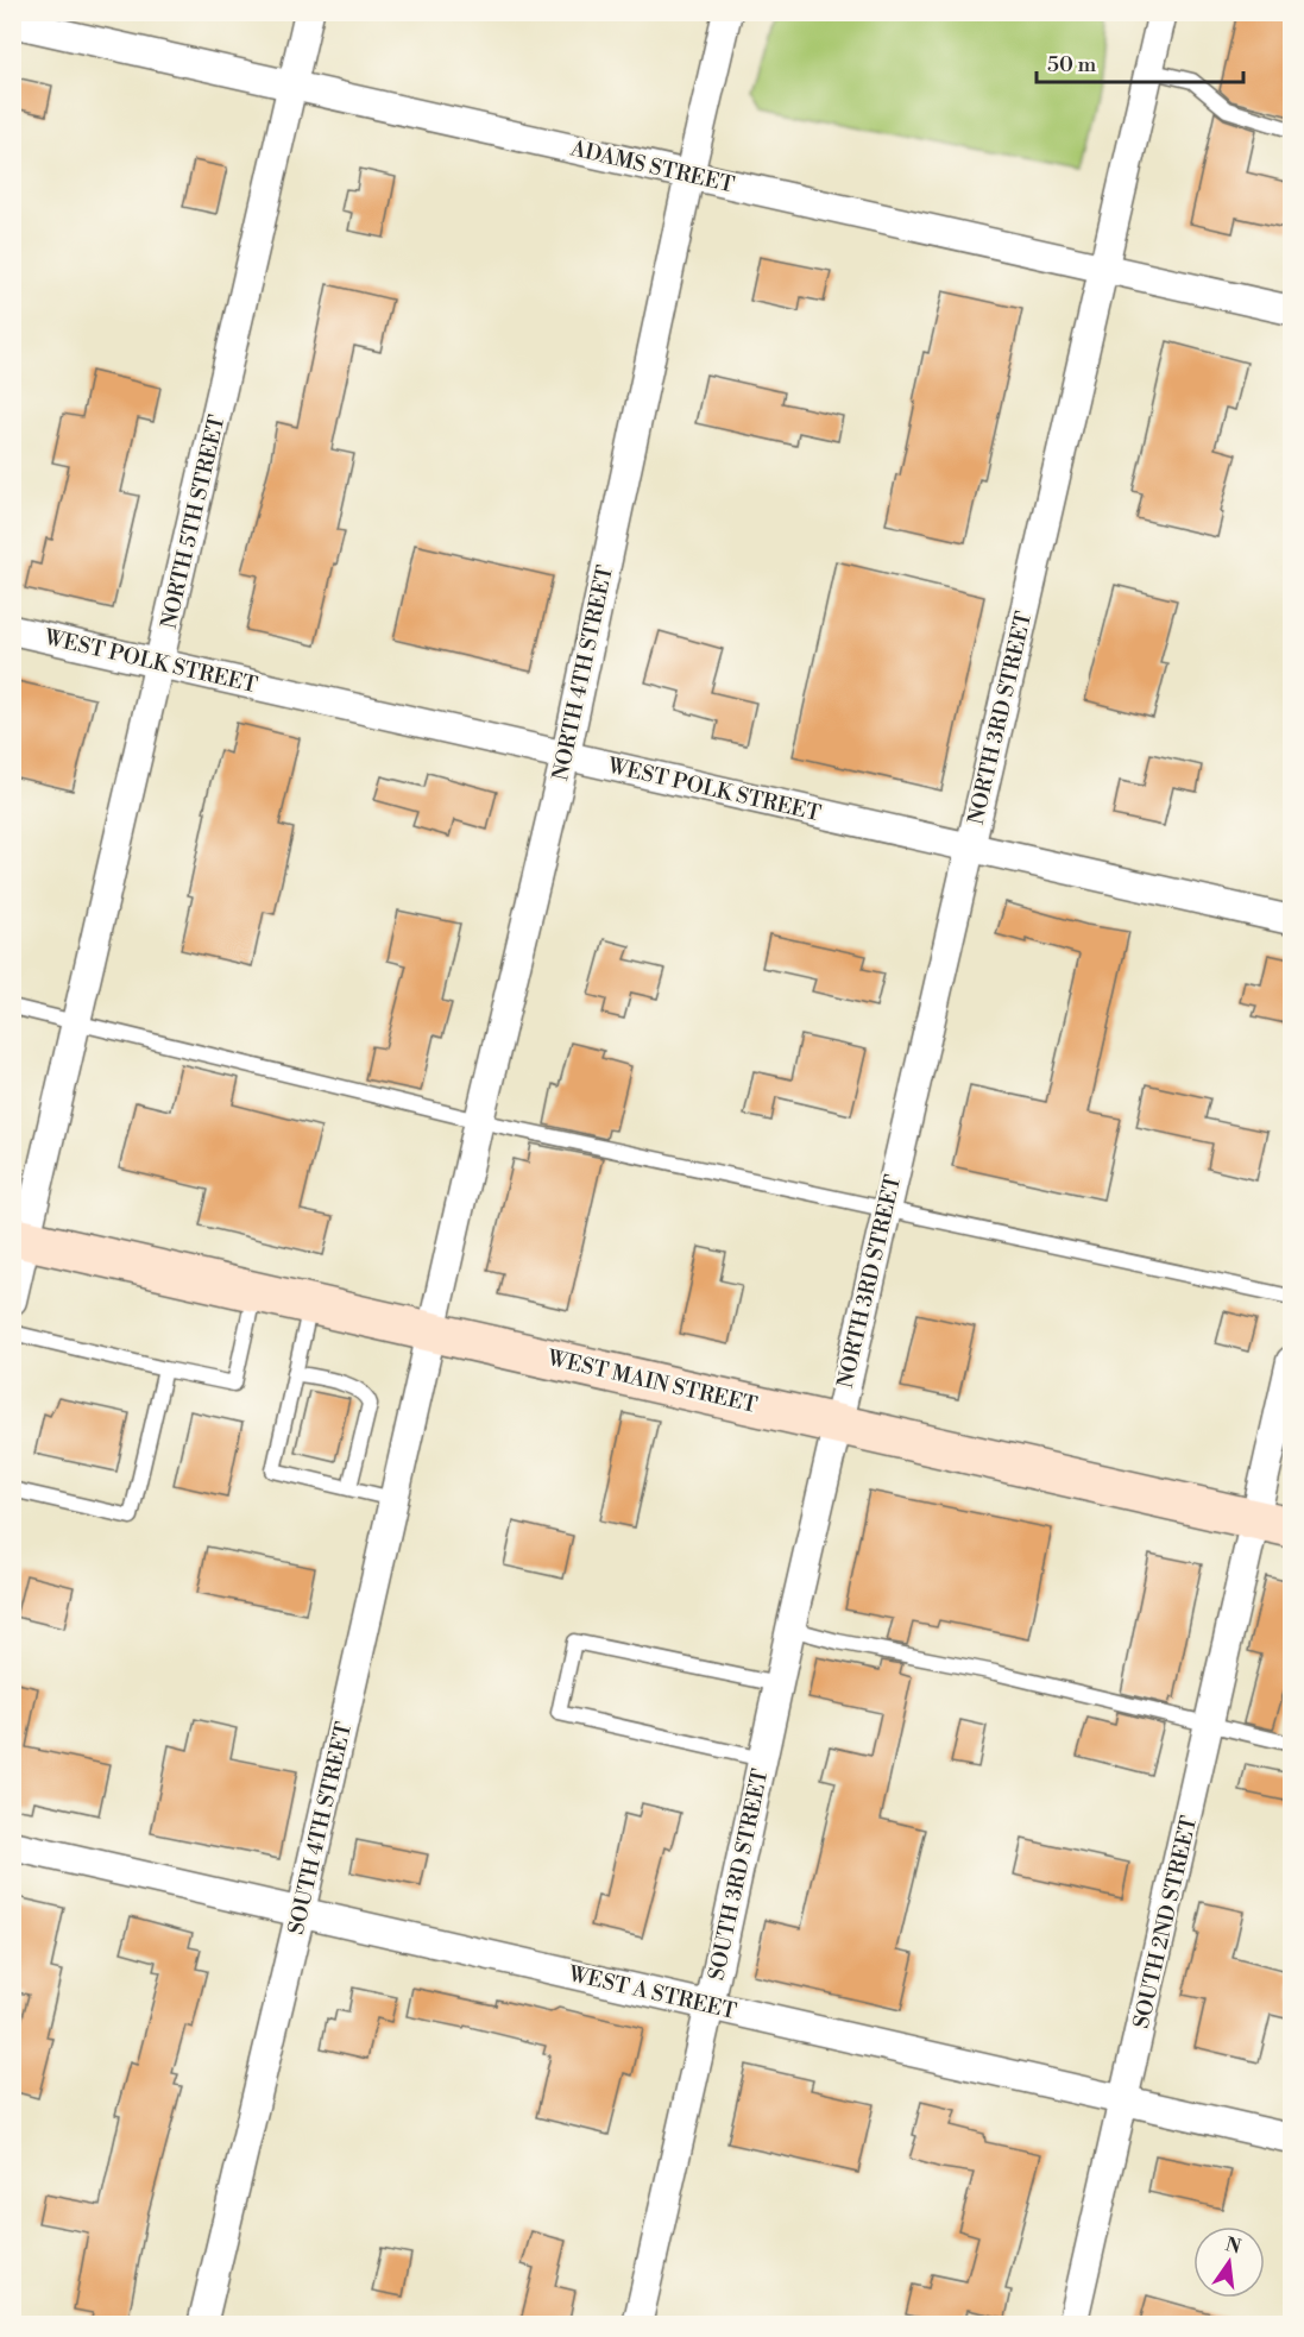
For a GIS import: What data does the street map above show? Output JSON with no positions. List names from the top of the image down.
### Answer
{
  "streets": {
    "main road": ["WEST MAIN STREET"],
    "street": [
      "ADAMS STREET",
      "NORTH 5TH STREET",
      "WEST POLK STREET",
      "NORTH 4TH STREET",
      "NORTH 3RD STREET",
      "SOUTH 4TH STREET",
      "SOUTH 3RD STREET",
      "SOUTH 2ND STREET",
      "WEST A STREET"
    ]
  },
  "crossings": [
    ["ADAMS STREET", "NORTH 5TH STREET"],
    ["ADAMS STREET", "NORTH 4TH STREET"],
    ["ADAMS STREET", "NORTH 3RD STREET"],
    ["NORTH 5TH STREET", "WEST POLK STREET"],
    ["NORTH 5TH STREET", "WEST MAIN STREET"],
    ["WEST POLK STREET", "NORTH 4TH STREET"],
    ["WEST POLK STREET", "NORTH 3RD STREET"],
    ["NORTH 4TH STREET", "WEST MAIN STREET"],
    ["NORTH 4TH STREET", "SOUTH 4TH STREET"],
    ["NORTH 3RD STREET", "WEST MAIN STREET"],
    ["NORTH 3RD STREET", "SOUTH 3RD STREET"],
    ["WEST MAIN STREET", "SOUTH 4TH STREET"],
    ["WEST MAIN STREET", "SOUTH 3RD STREET"],
    ["WEST MAIN STREET", "SOUTH 2ND STREET"],
    ["SOUTH 4TH STREET", "WEST A STREET"],
    ["SOUTH 3RD STREET", "WEST A STREET"],
    ["SOUTH 2ND STREET", "WEST A STREET"]
  ],
  "scale_bar": "50 m",
  "north": "top"
}
